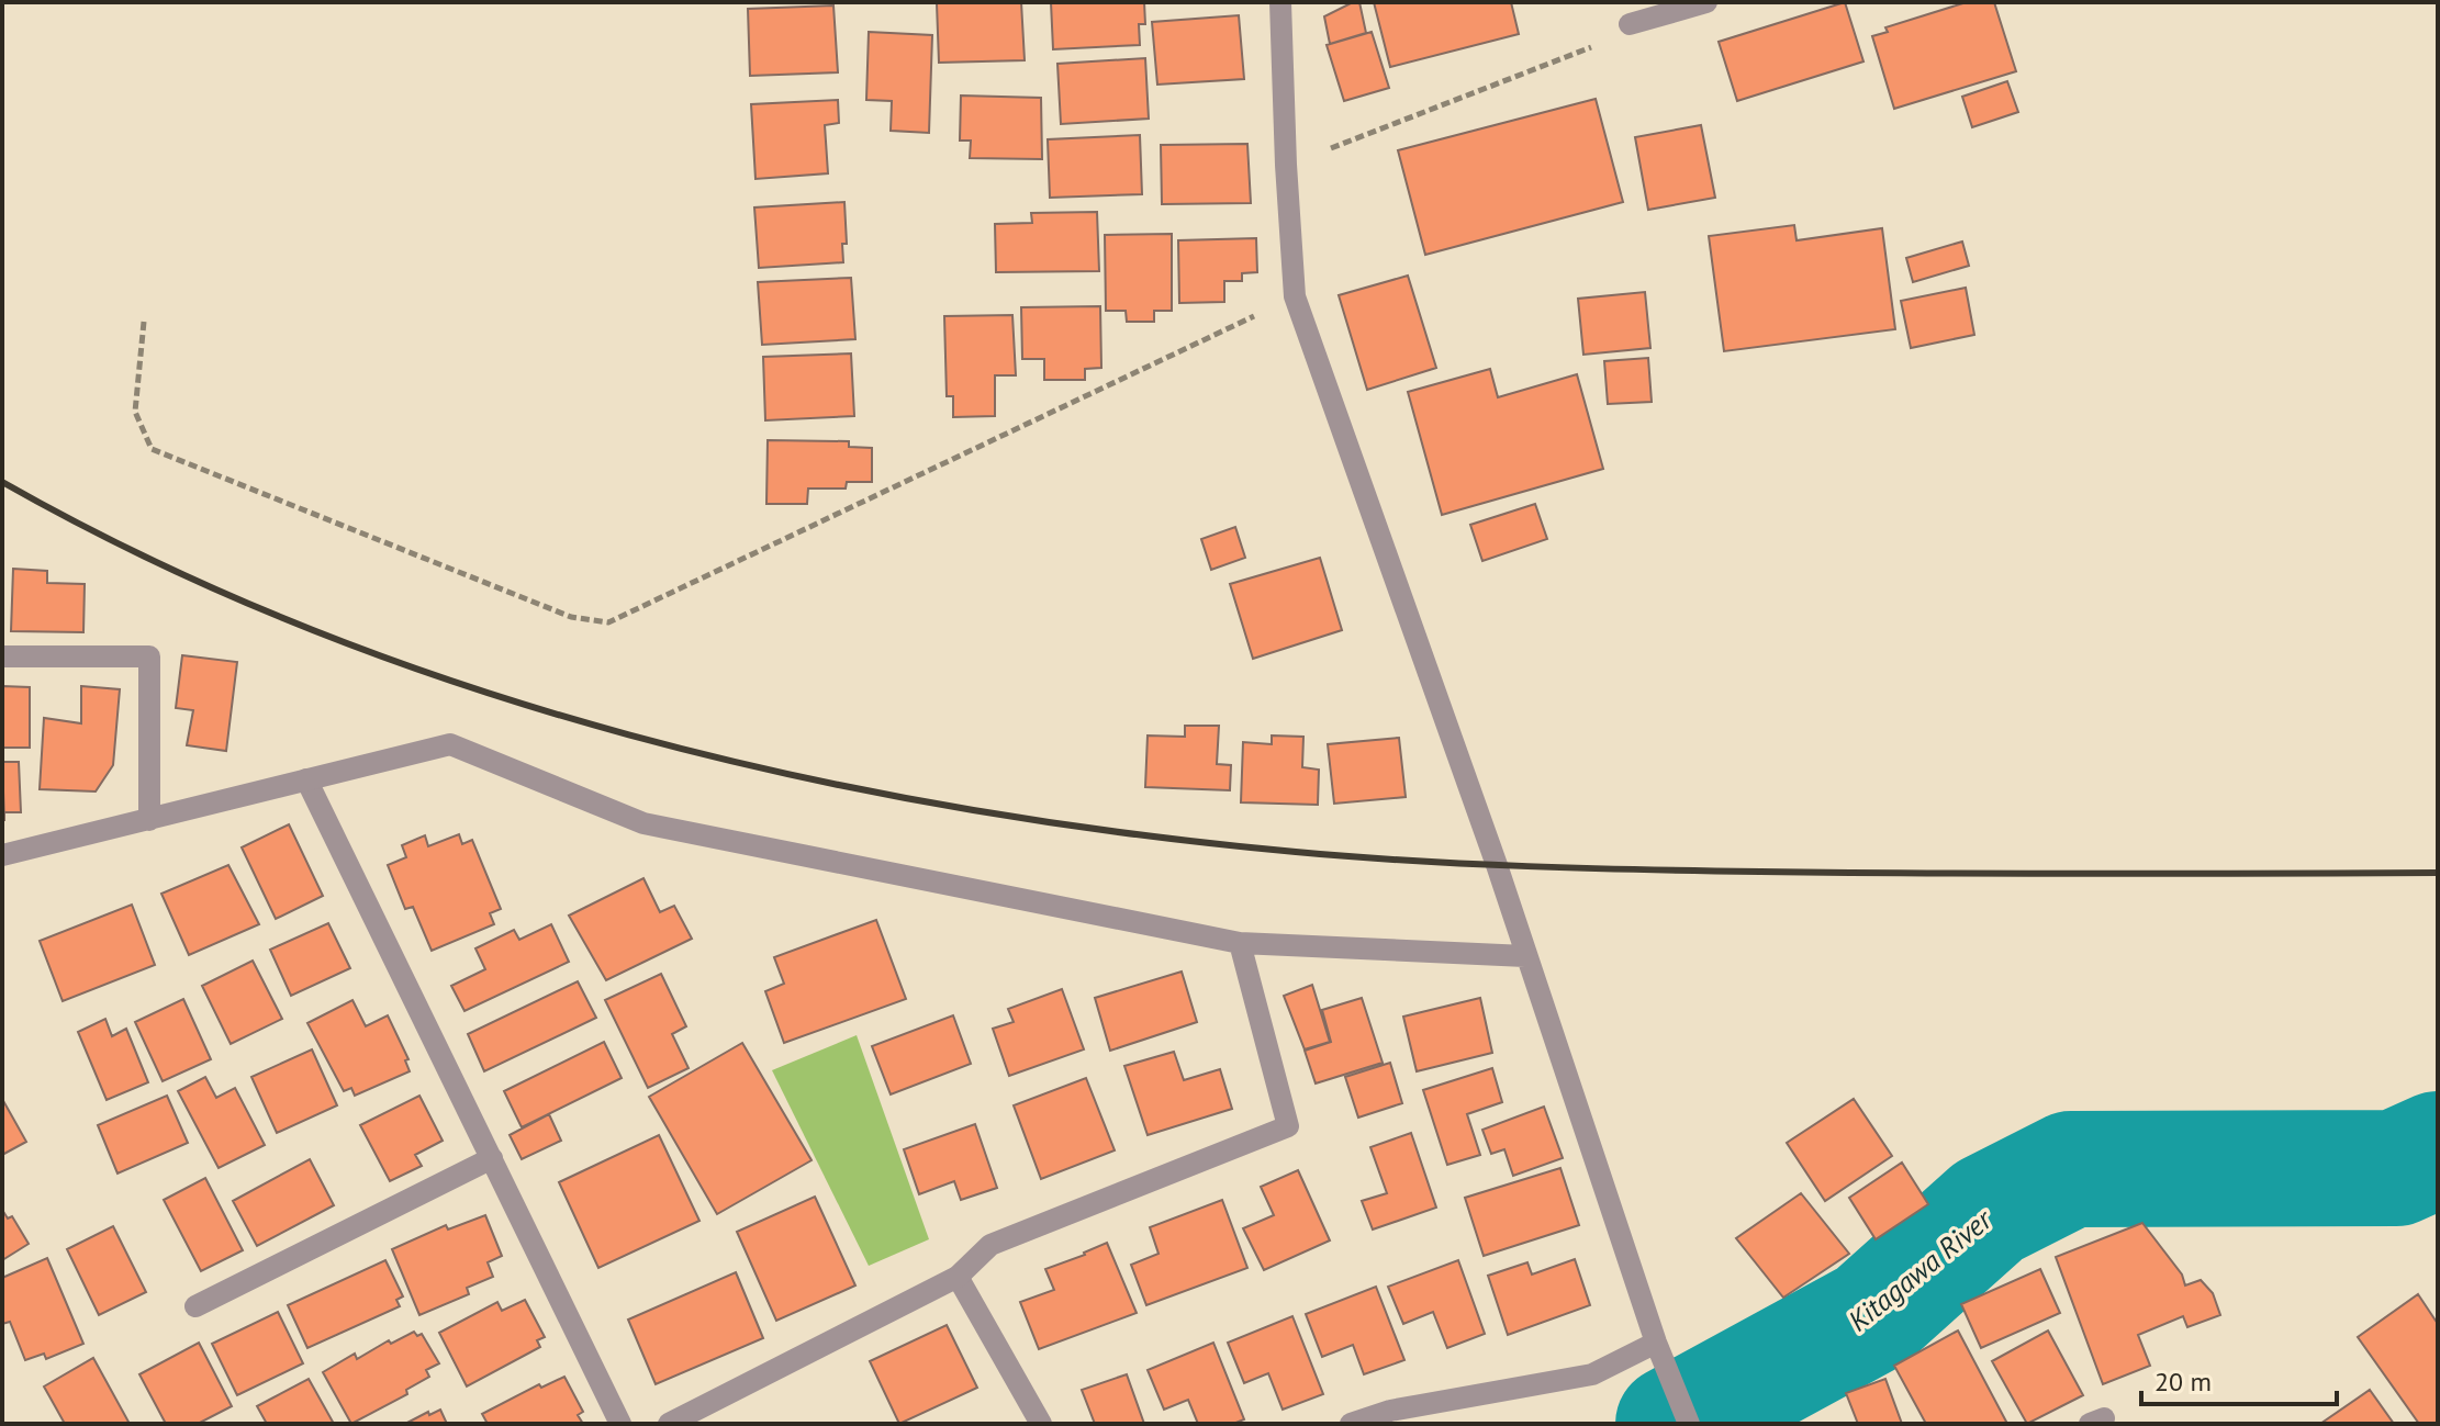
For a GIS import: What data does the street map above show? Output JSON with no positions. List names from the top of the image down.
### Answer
{
  "water": ["Kitagawa River"],
  "scale_bar": "20 m"
}
